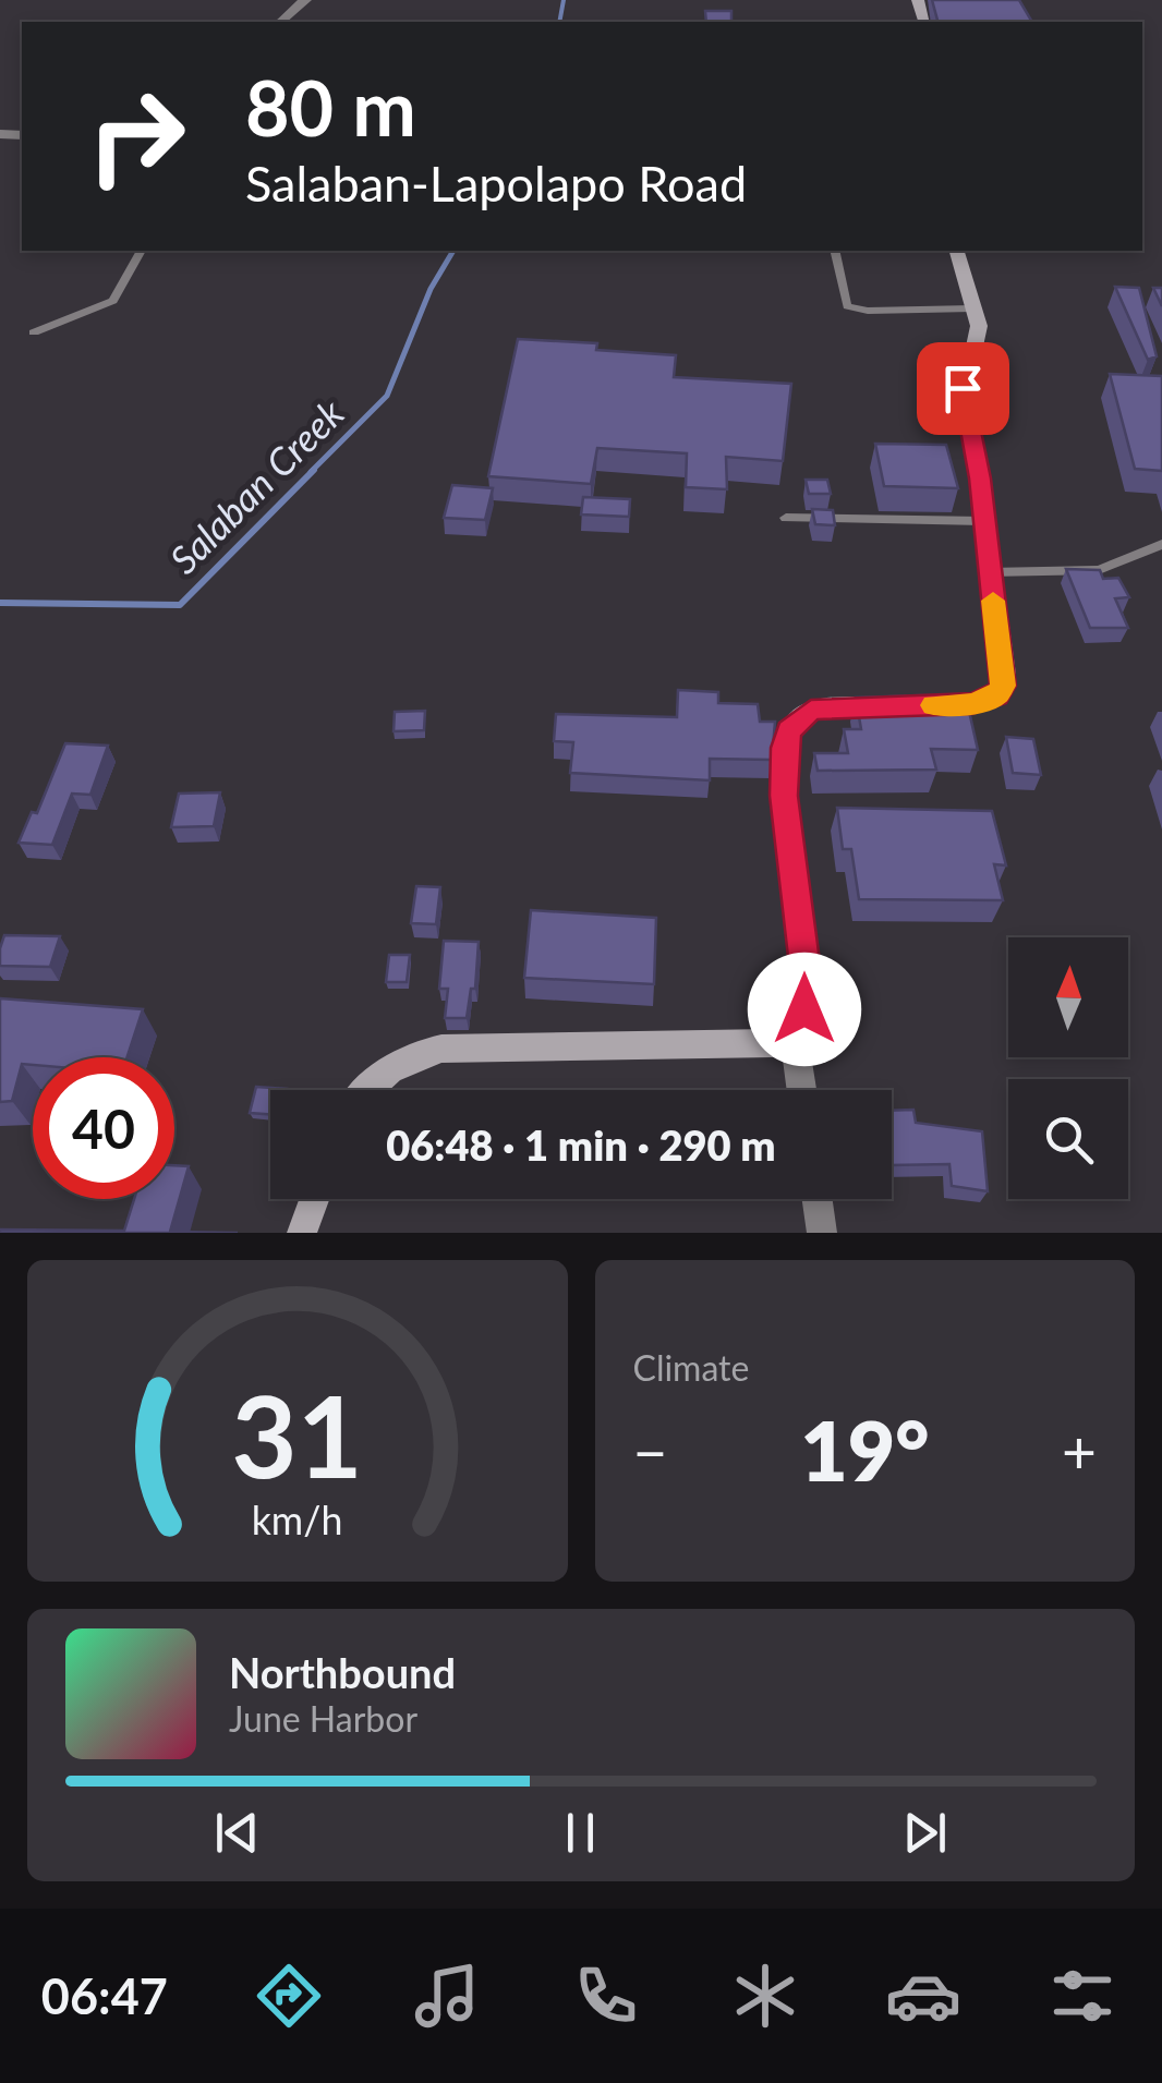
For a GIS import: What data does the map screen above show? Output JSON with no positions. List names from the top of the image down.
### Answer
{
  "water": ["Salaban Creek"],
  "north": "top",
  "page": {
    "turn": ["80 m", "Salaban-Lapolapo Road"],
    "limit": "40",
    "trip": "06:48 · 1 min · 290 m",
    "tile": "Climate",
    "heat": ["−", "19°", "+"],
    "song": ["Northbound", "June Harbor"],
    "tabs": "06:47",
    "gauge": ["31", "km/h"]
  }
}
